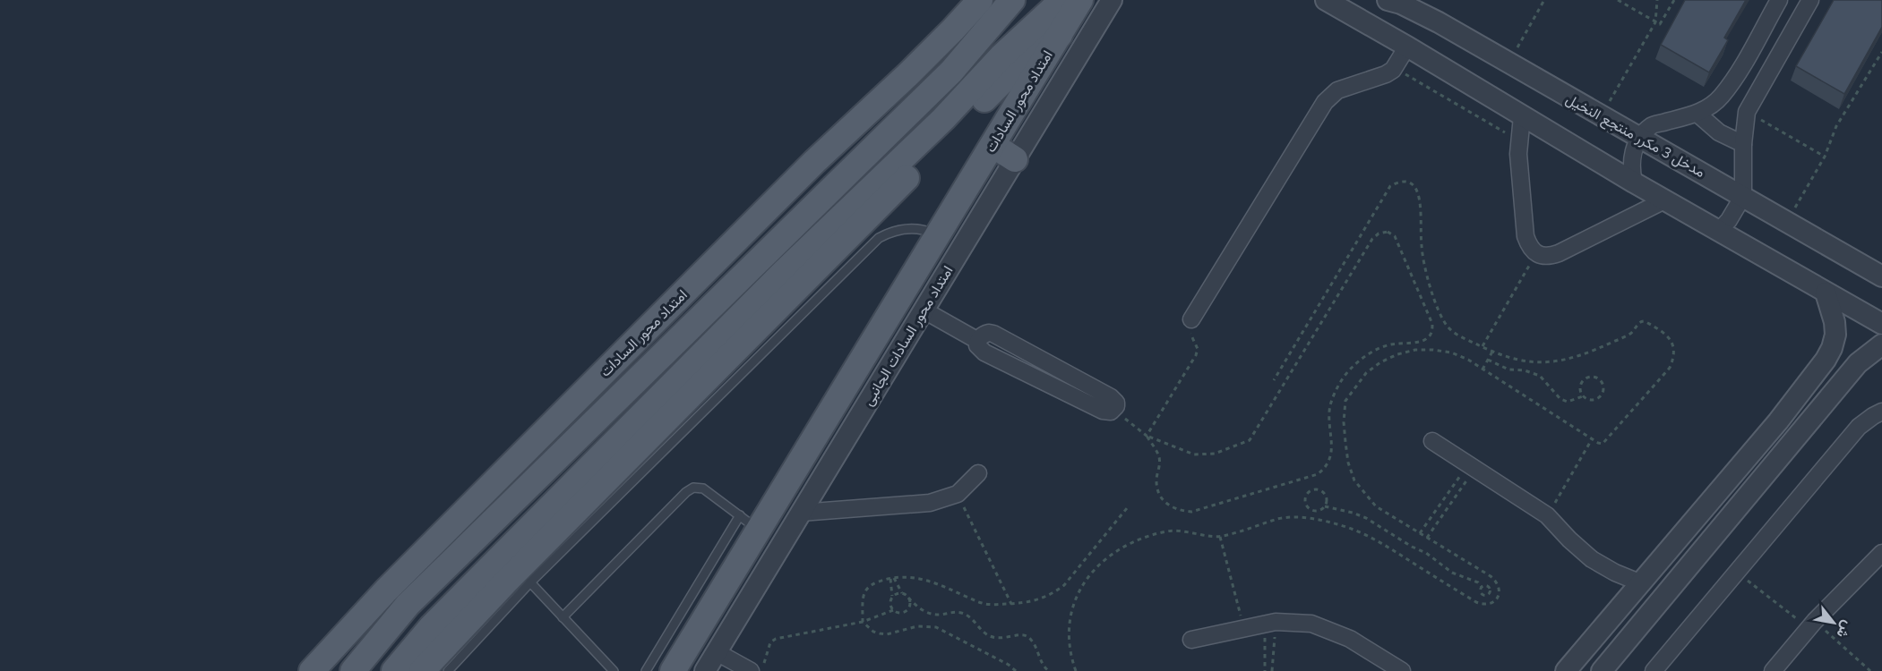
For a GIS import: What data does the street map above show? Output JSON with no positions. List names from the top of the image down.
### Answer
{
  "streets": {
    "main road": ["امتداد محور السادات"],
    "street": ["مدخل 3 مكرر منتجع النخيل", "امتداد محور السادات الجانبى"]
  },
  "north": "bottom right"
}
